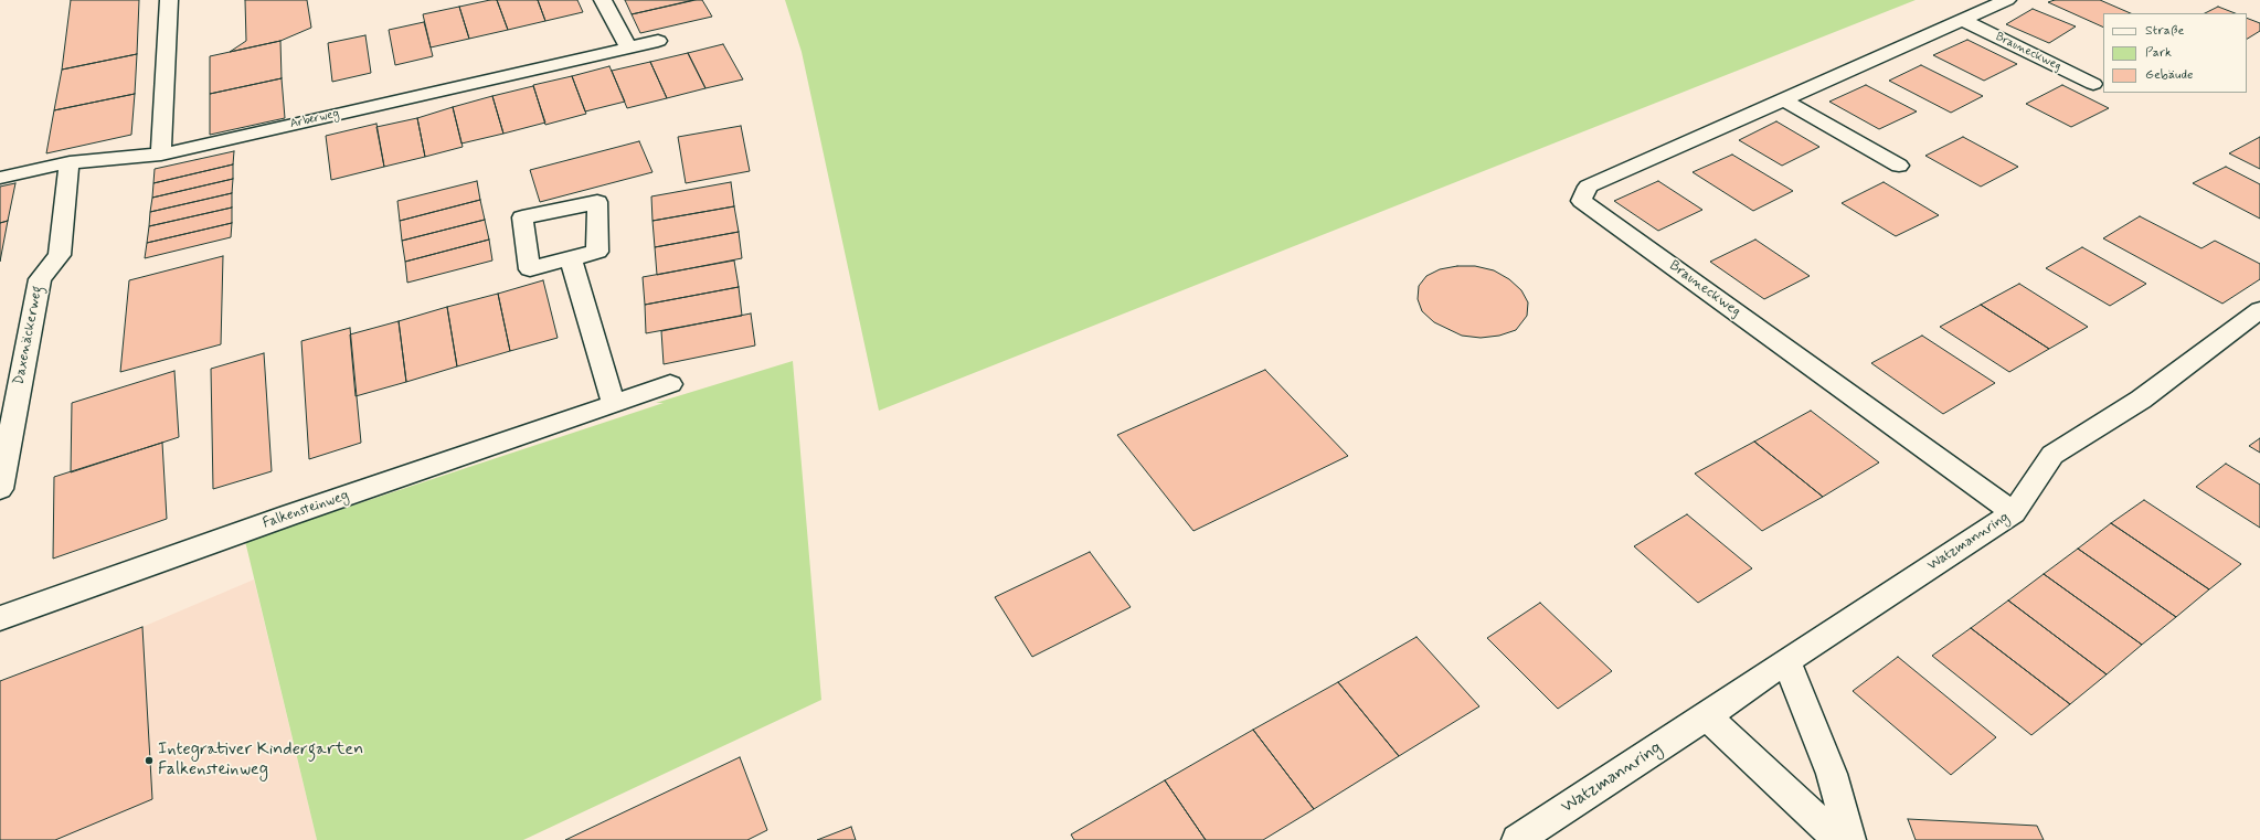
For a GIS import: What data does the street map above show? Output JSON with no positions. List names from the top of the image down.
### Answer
{
  "streets": {
    "street": [
      "Brauneckweg",
      "Arberweg",
      "Daxenäckerweg",
      "Falkensteinweg",
      "Watzmannring"
    ]
  },
  "crossings": [
    ["Brauneckweg", "Watzmannring"],
    ["Arberweg", "Daxenäckerweg"]
  ],
  "places": ["Integrativer Kindergarten Falkensteinweg"],
  "legend": ["Straße", "Park", "Gebäude"]
}
